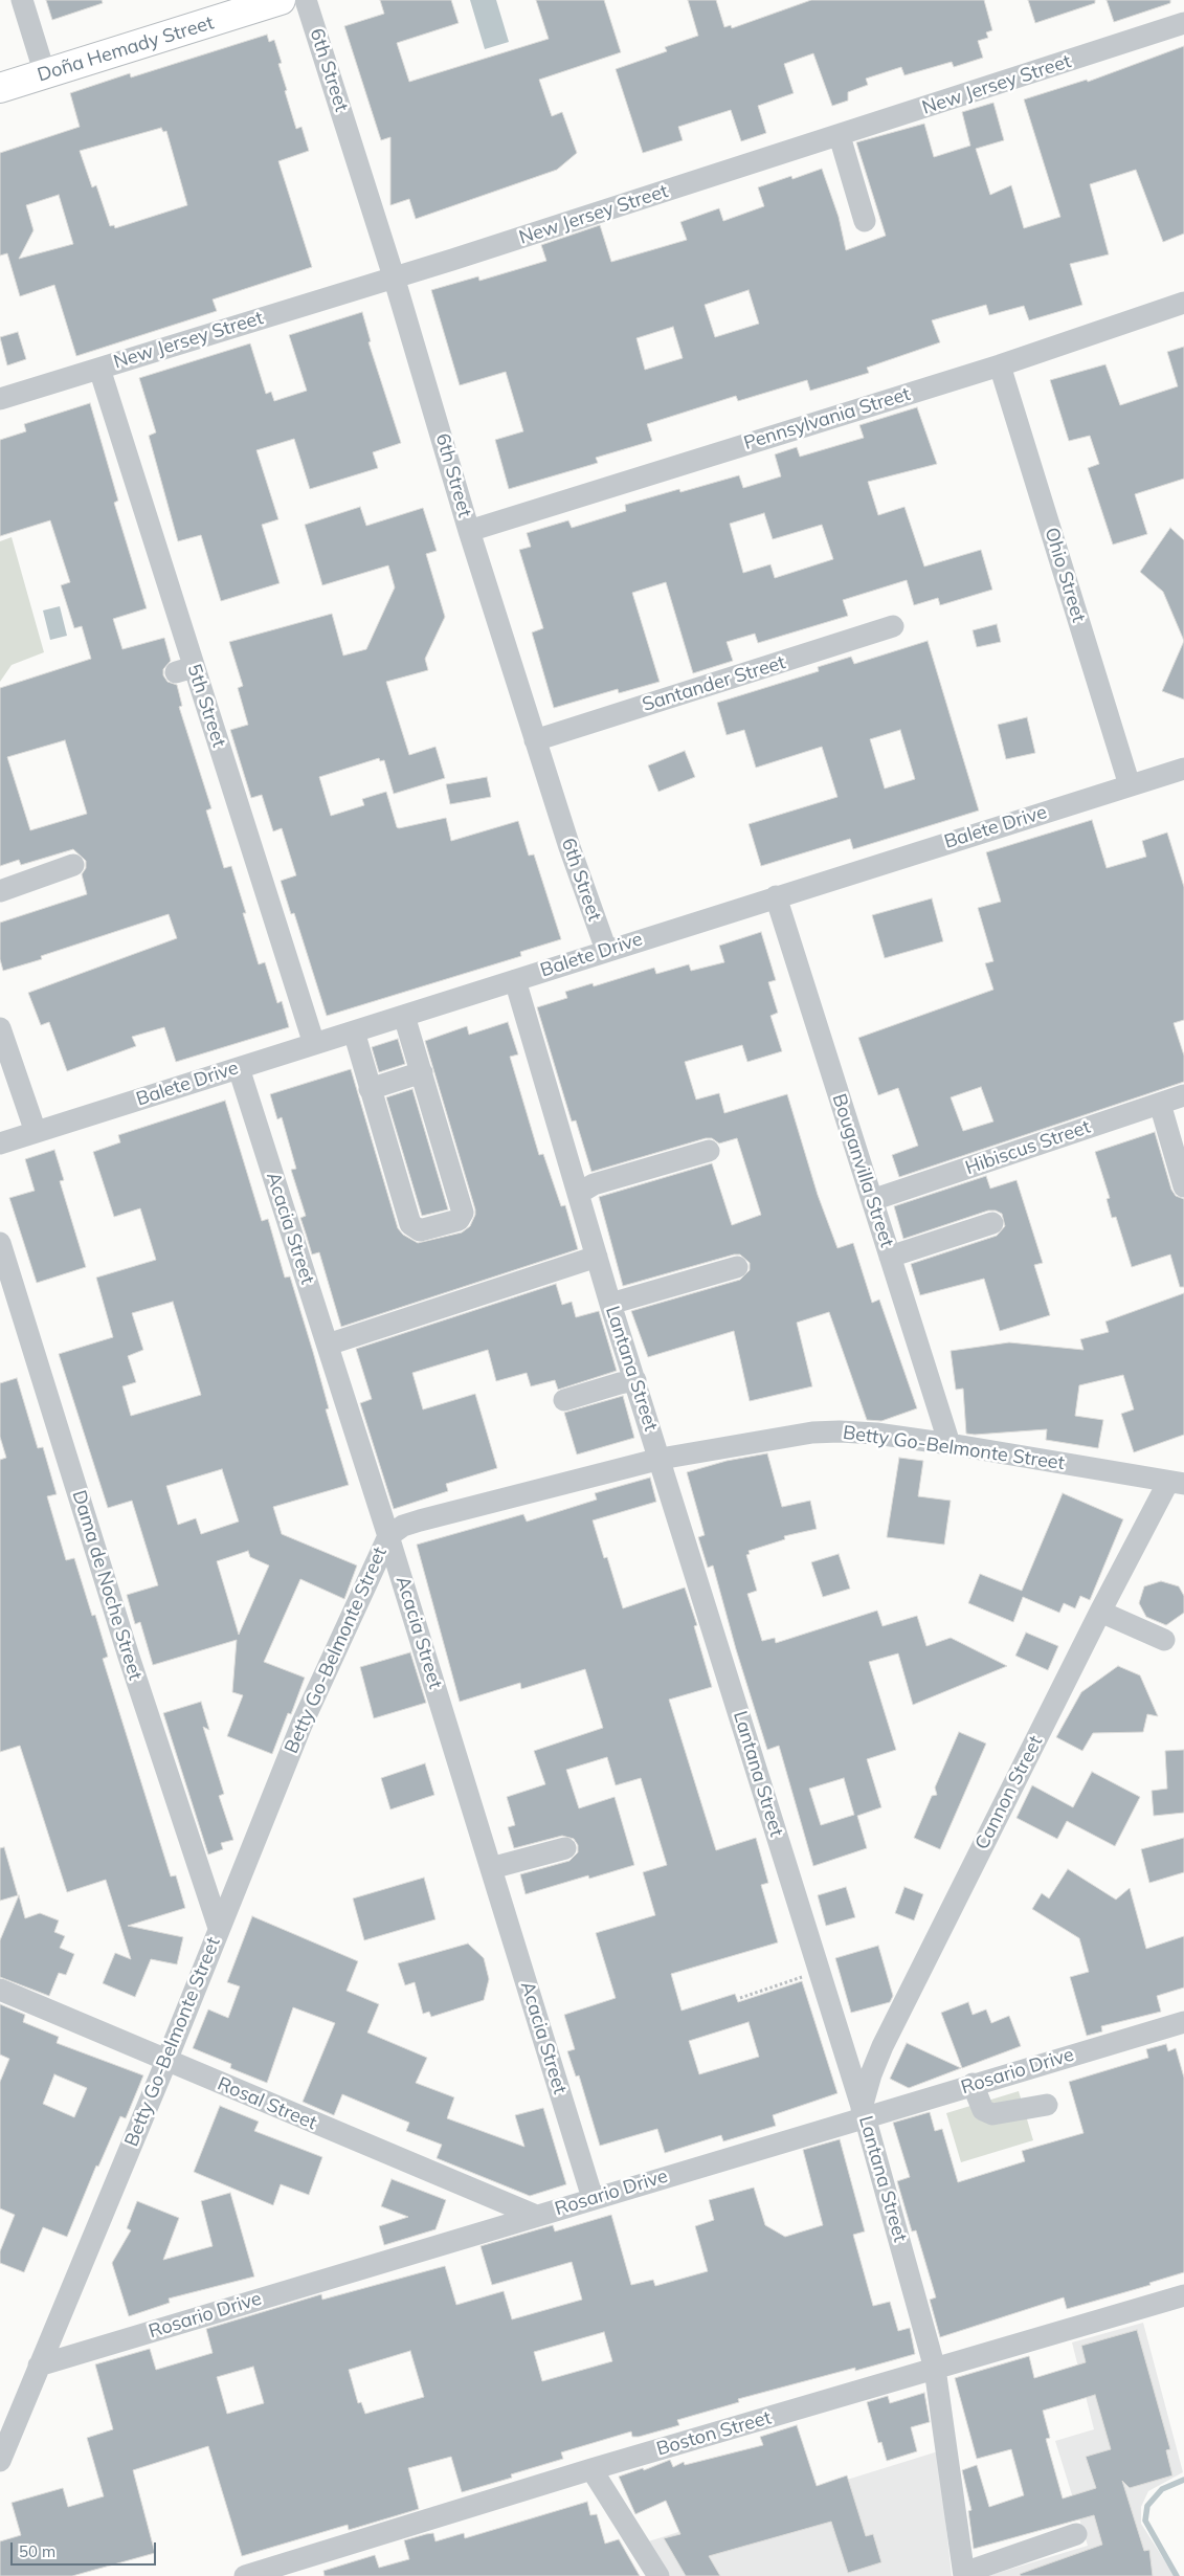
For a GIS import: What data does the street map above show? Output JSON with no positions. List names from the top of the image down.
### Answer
{
  "streets": {
    "main road": ["Doña Hemady Street"],
    "street": [
      "6th Street",
      "New Jersey Street",
      "Pennsylvania Street",
      "Ohio Street",
      "Santander Street",
      "5th Street",
      "Balete Drive",
      "Hibiscus Street",
      "Bouganvilla Street",
      "Acacia Street",
      "Lantana Street",
      "Betty Go-Belmonte Street",
      "Dama de Noche Street",
      "Cannon Street",
      "Rosario Drive",
      "Rosal Street",
      "Boston Street"
    ]
  },
  "crossings": [
    ["6th Street", "New Jersey Street"],
    ["6th Street", "Pennsylvania Street"],
    ["6th Street", "Santander Street"],
    ["6th Street", "Balete Drive"],
    ["New Jersey Street", "5th Street"],
    ["Pennsylvania Street", "Ohio Street"],
    ["Ohio Street", "Balete Drive"],
    ["5th Street", "Balete Drive"],
    ["Balete Drive", "Bouganvilla Street"],
    ["Balete Drive", "Acacia Street"],
    ["Balete Drive", "Lantana Street"],
    ["Hibiscus Street", "Bouganvilla Street"],
    ["Bouganvilla Street", "Betty Go-Belmonte Street"],
    ["Acacia Street", "Betty Go-Belmonte Street"],
    ["Acacia Street", "Rosario Drive"],
    ["Lantana Street", "Betty Go-Belmonte Street"],
    ["Lantana Street", "Cannon Street"],
    ["Lantana Street", "Rosario Drive"],
    ["Lantana Street", "Boston Street"],
    ["Betty Go-Belmonte Street", "Dama de Noche Street"],
    ["Betty Go-Belmonte Street", "Cannon Street"],
    ["Betty Go-Belmonte Street", "Rosario Drive"],
    ["Betty Go-Belmonte Street", "Rosal Street"],
    ["Cannon Street", "Rosario Drive"],
    ["Rosario Drive", "Rosal Street"]
  ],
  "scale_bar": "50 m"
}
